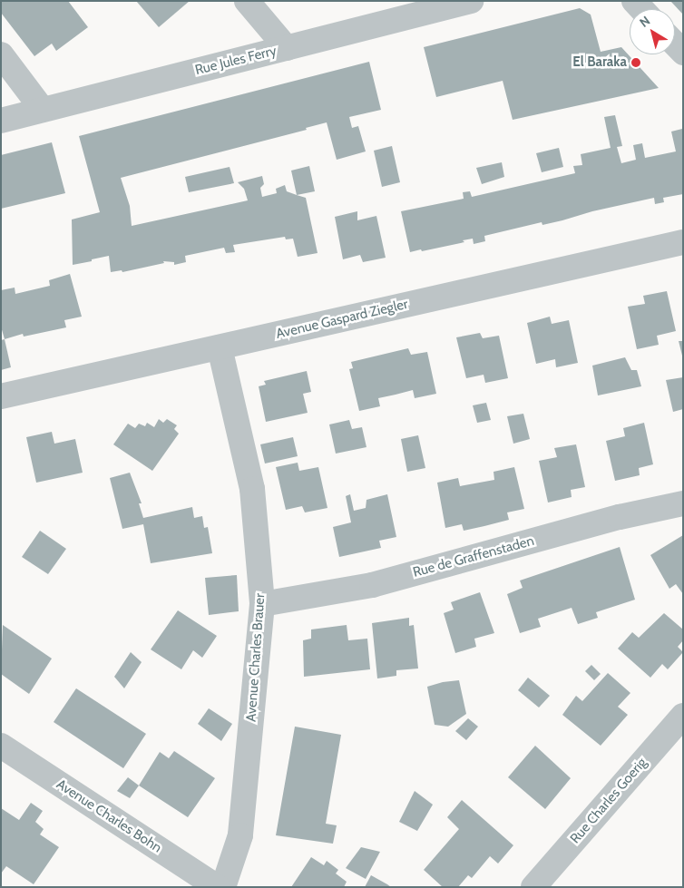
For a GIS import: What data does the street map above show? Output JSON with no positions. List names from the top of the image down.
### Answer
{
  "streets": {
    "street": [
      "Rue Jules Ferry",
      "Avenue Gaspard Ziegler",
      "Rue de Graffenstaden",
      "Avenue Charles Brauer",
      "Rue Charles Goerig",
      "Avenue Charles Bohn"
    ]
  },
  "crossings": [
    ["Avenue Gaspard Ziegler", "Avenue Charles Brauer"],
    ["Rue de Graffenstaden", "Avenue Charles Brauer"]
  ],
  "places": ["El Baraka"],
  "north": "top left"
}
